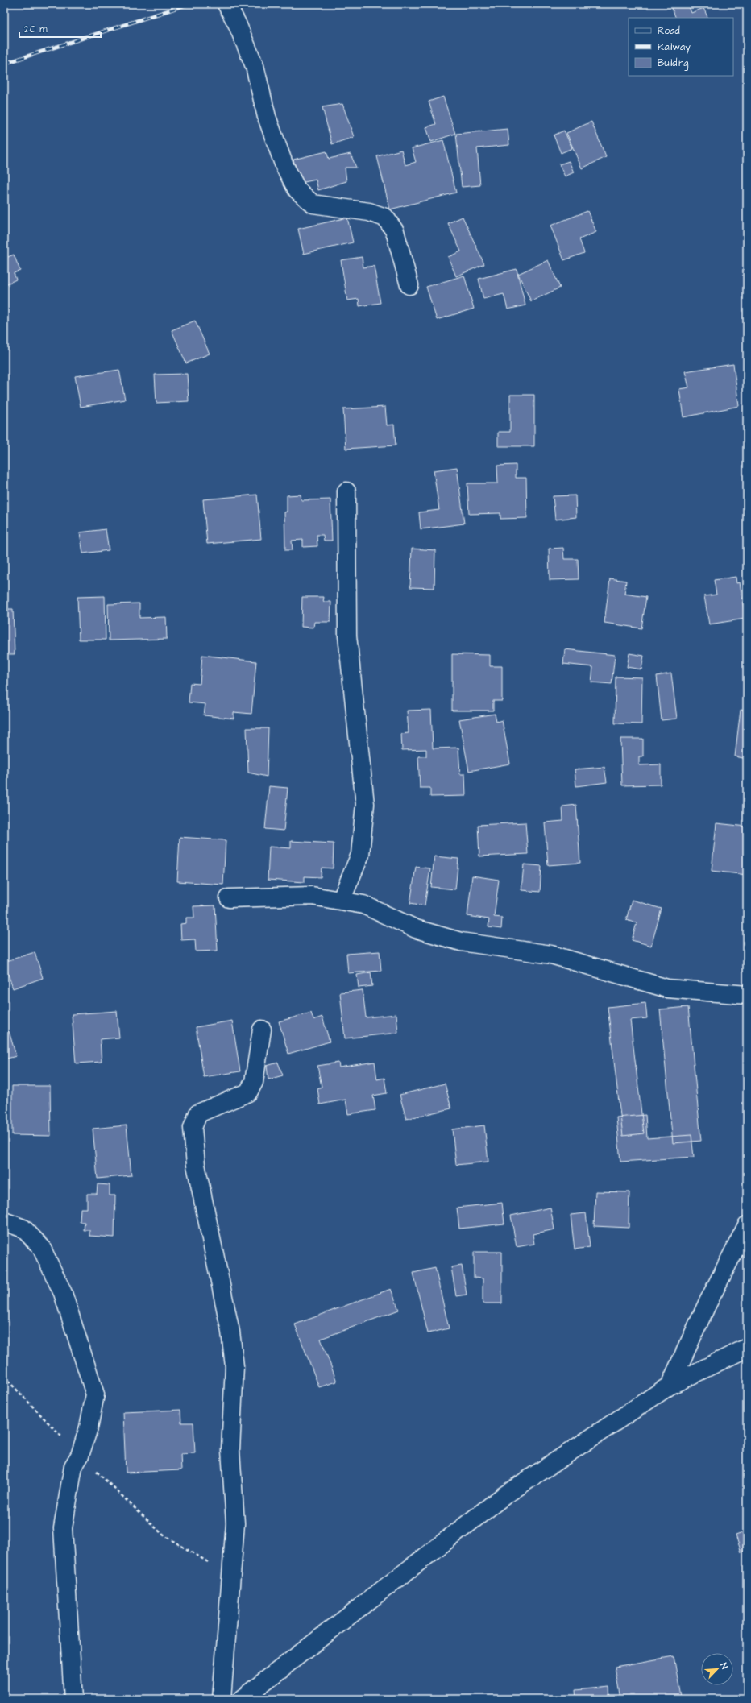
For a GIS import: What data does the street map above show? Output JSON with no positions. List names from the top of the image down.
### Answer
{
  "legend": ["Road", "Railway", "Building"],
  "scale_bar": "20 m",
  "north": "top right"
}
